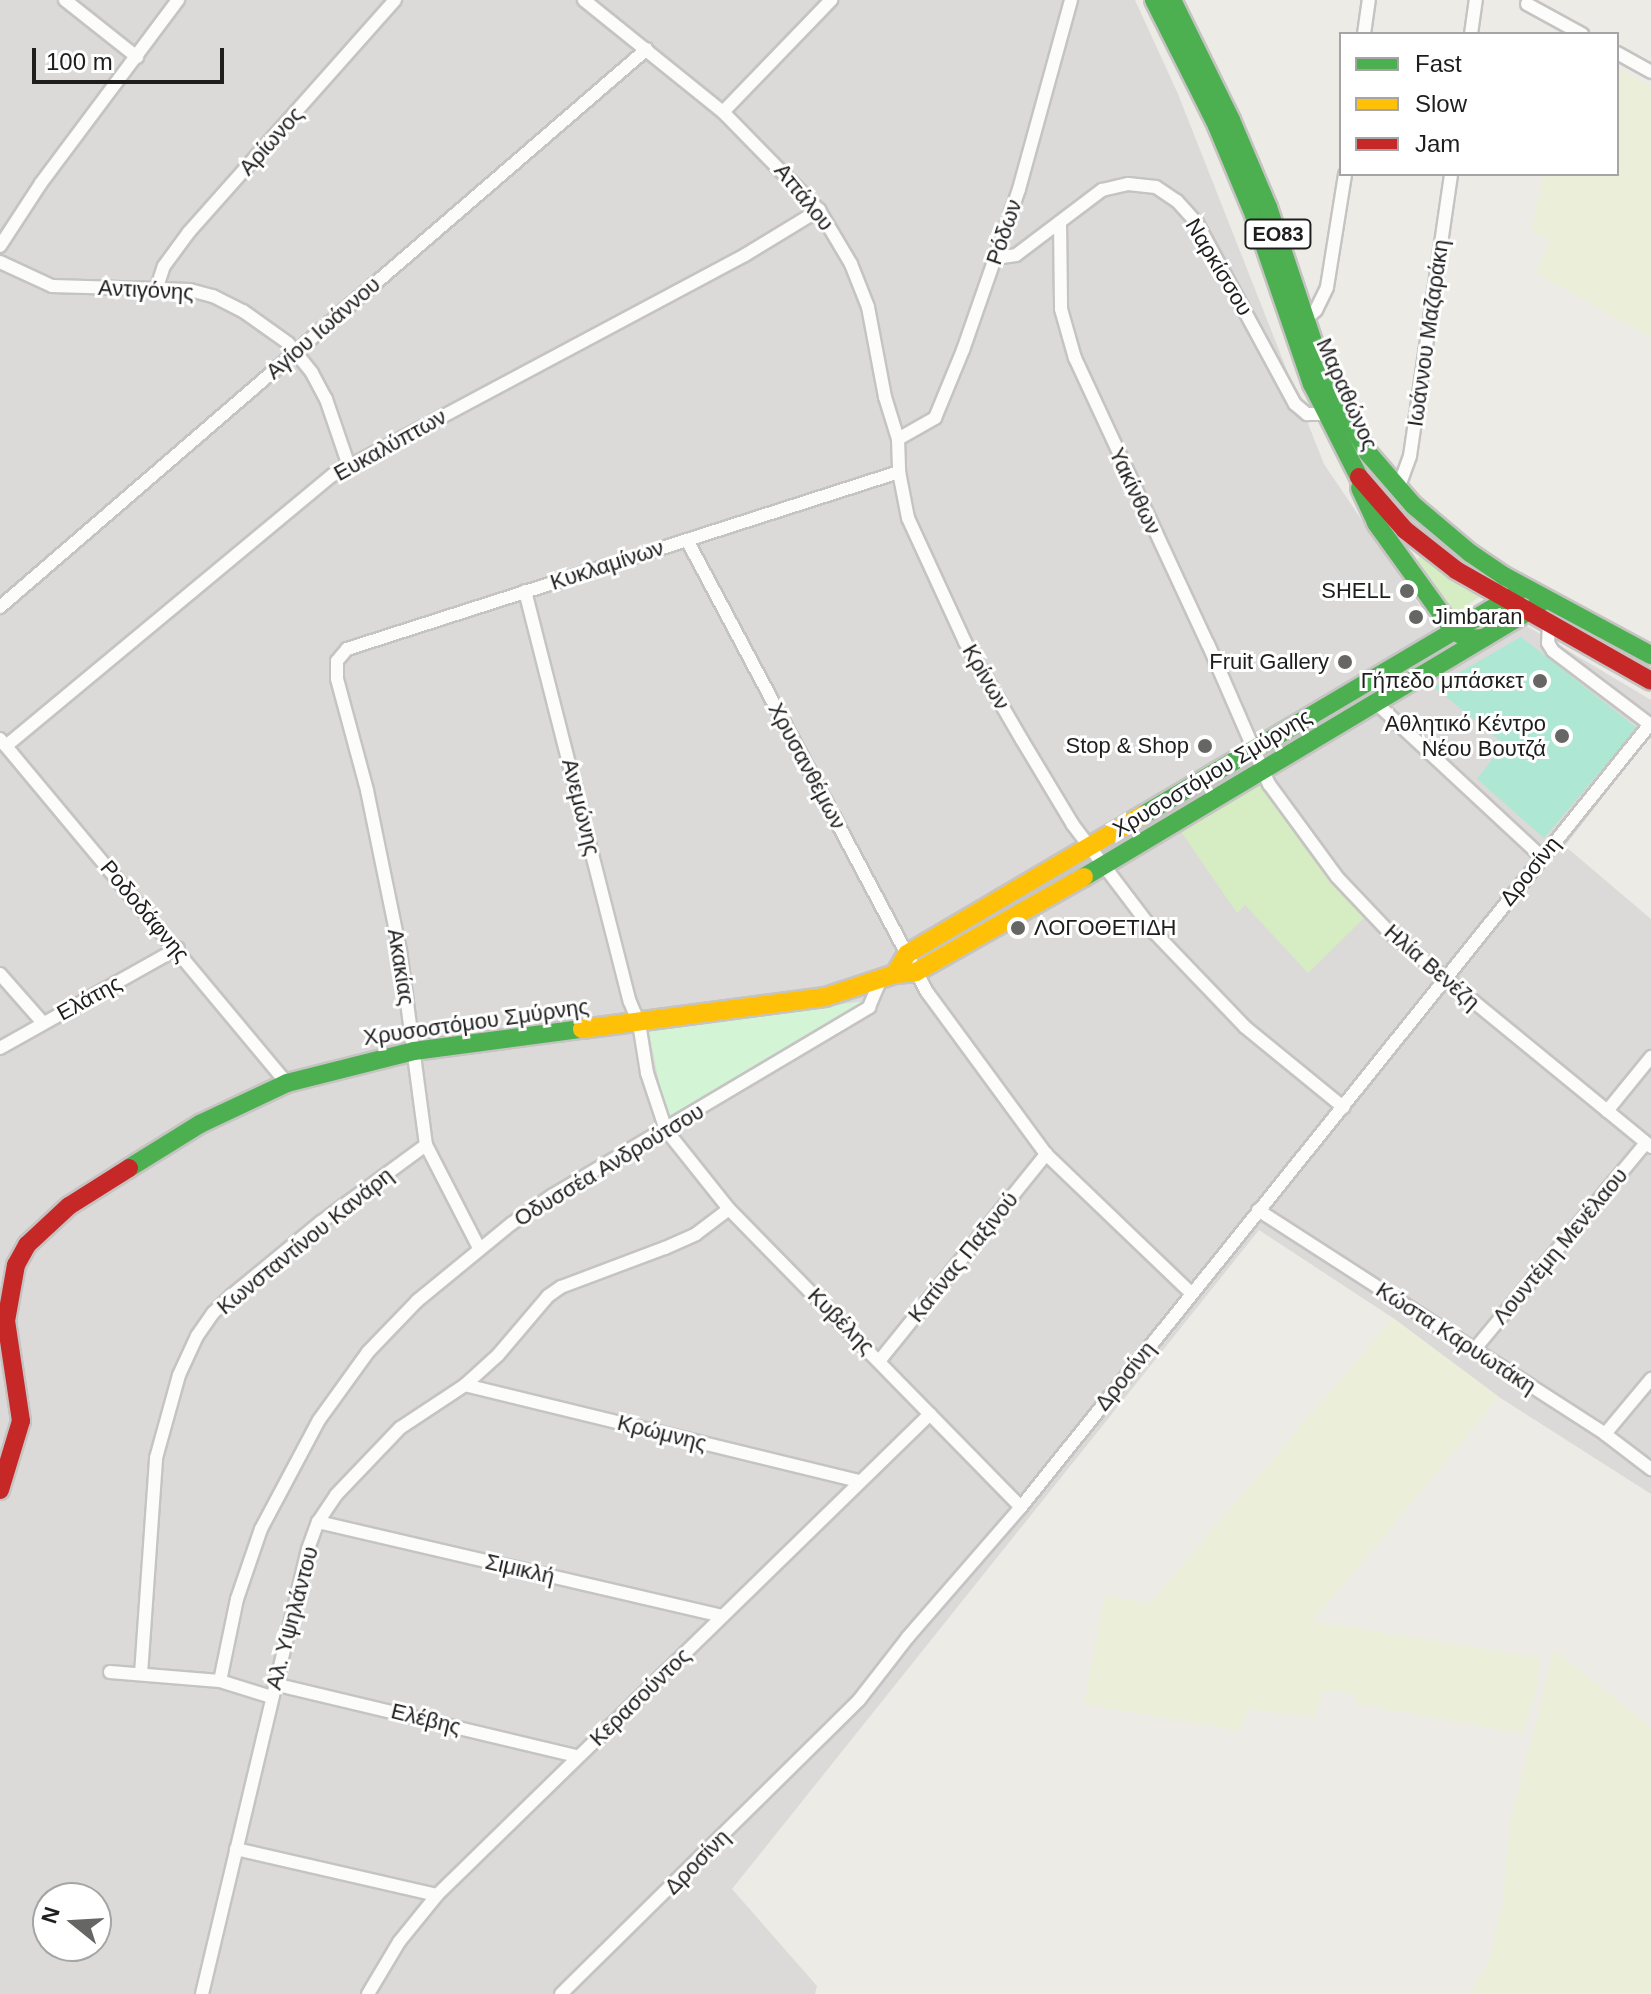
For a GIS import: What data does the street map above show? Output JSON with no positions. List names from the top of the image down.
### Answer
{
  "streets": {
    "street": [
      "Αρίωνος",
      "Αττάλου",
      "Ρόδων",
      "ΕΟ83",
      "Ναρκίσσου",
      "Αντιγόνης",
      "Αγίου Ιωάννου",
      "Ιωάννου Μαζαράκη",
      "Μαραθώνος",
      "Ευκαλύπτων",
      "Υακίνθων",
      "Κυκλαμίνων",
      "Κρίνων",
      "Χρυσανθέμων",
      "Χρυσοστόμου Σμύρνης",
      "Ανεμώνης",
      "Δροσίνη",
      "Ροδοδάφνης",
      "Ακακίας",
      "Ηλία Βενέζη",
      "Ελάτης",
      "Οδυσσέα Ανδρούτσου",
      "Κωνσταντίνου Κανάρη",
      "Λουντέμη Μενέλαου",
      "Κατίνας Παξινού",
      "Κυβέλης",
      "Κώστα Καρυωτάκη",
      "Κρώμνης",
      "Σιμικλή",
      "Αλ. Υψηλάντου",
      "Κερασούντος",
      "Ελέβης"
    ]
  },
  "crossings": [
    ["Αρίωνος", "Αντιγόνης"],
    ["Αττάλου", "Ρόδων"],
    ["Αττάλου", "Αγίου Ιωάννου"],
    ["Αττάλου", "Ευκαλύπτων"],
    ["Αττάλου", "Κυκλαμίνων"],
    ["Αττάλου", "Κρίνων"],
    ["Ρόδων", "Ναρκίσσου"],
    ["Ναρκίσσου", "Μαραθώνος"],
    ["Ναρκίσσου", "Υακίνθων"],
    ["Αντιγόνης", "Αγίου Ιωάννου"],
    ["Αντιγόνης", "Ευκαλύπτων"],
    ["Ιωάννου Μαζαράκη", "Μαραθώνος"],
    ["Μαραθώνος", "Χρυσοστόμου Σμύρνης"],
    ["Ευκαλύπτων", "Ροδοδάφνης"],
    ["Υακίνθων", "Χρυσοστόμου Σμύρνης"],
    ["Υακίνθων", "Ηλία Βενέζη"],
    ["Κυκλαμίνων", "Κρίνων"],
    ["Κυκλαμίνων", "Χρυσανθέμων"],
    ["Κυκλαμίνων", "Ανεμώνης"],
    ["Κυκλαμίνων", "Ακακίας"],
    ["Κρίνων", "Χρυσοστόμου Σμύρνης"],
    ["Κρίνων", "Δροσίνη"],
    ["Χρυσανθέμων", "Χρυσοστόμου Σμύρνης"],
    ["Χρυσανθέμων", "Δροσίνη"],
    ["Χρυσανθέμων", "Κατίνας Παξινού"],
    ["Χρυσοστόμου Σμύρνης", "Ανεμώνης"],
    ["Χρυσοστόμου Σμύρνης", "Ροδοδάφνης"],
    ["Χρυσοστόμου Σμύρνης", "Ακακίας"],
    ["Χρυσοστόμου Σμύρνης", "Ηλία Βενέζη"],
    ["Χρυσοστόμου Σμύρνης", "Οδυσσέα Ανδρούτσου"],
    ["Ανεμώνης", "Οδυσσέα Ανδρούτσου"],
    ["Ανεμώνης", "Κυβέλης"],
    ["Δροσίνη", "Ηλία Βενέζη"],
    ["Δροσίνη", "Κυβέλης"],
    ["Δροσίνη", "Κώστα Καρυωτάκη"],
    ["Ροδοδάφνης", "Ελάτης"],
    ["Ακακίας", "Οδυσσέα Ανδρούτσου"],
    ["Ακακίας", "Κωνσταντίνου Κανάρη"],
    ["Ηλία Βενέζη", "Λουντέμη Μενέλαου"],
    ["Οδυσσέα Ανδρούτσου", "Κυβέλης"],
    ["Λουντέμη Μενέλαου", "Κώστα Καρυωτάκη"],
    ["Κατίνας Παξινού", "Κυβέλης"],
    ["Κυβέλης", "Αλ. Υψηλάντου"],
    ["Κυβέλης", "Κερασούντος"],
    ["Κρώμνης", "Αλ. Υψηλάντου"],
    ["Κρώμνης", "Κερασούντος"],
    ["Σιμικλή", "Αλ. Υψηλάντου"],
    ["Σιμικλή", "Κερασούντος"],
    ["Αλ. Υψηλάντου", "Ελέβης"],
    ["Κερασούντος", "Ελέβης"]
  ],
  "places": [
    "SHELL",
    "Jimbaran",
    "Fruit Gallery",
    "Γήπεδο μπάσκετ",
    "Αθλητικό Κέντρο Νέου Βουτζά",
    "Stop & Shop",
    "ΛΟΓΟΘΕΤΙΔΗ"
  ],
  "legend": ["Fast", "Slow", "Jam"],
  "scale_bar": "100 m",
  "north": "left"
}
